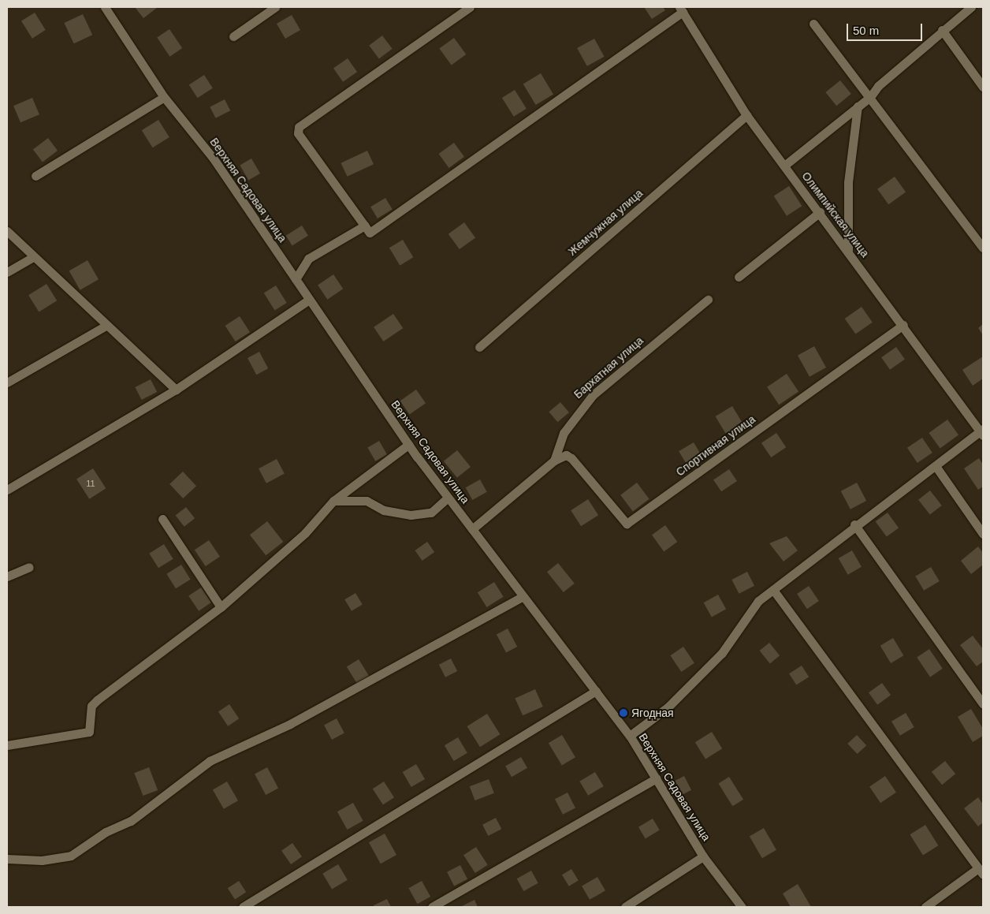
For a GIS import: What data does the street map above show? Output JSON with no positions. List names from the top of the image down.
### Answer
{
  "streets": {
    "street": [
      "Верхняя Садовая улица",
      "Олимпийская улица",
      "Жемчужная улица",
      "Бархатная улица",
      "Спортивная улица"
    ]
  },
  "crossings": [
    ["Олимпийская улица", "Жемчужная улица"],
    ["Олимпийская улица", "Спортивная улица"],
    ["Бархатная улица", "Спортивная улица"]
  ],
  "places": ["Ягодная"],
  "house_numbers": ["11"],
  "scale_bar": "50 m"
}
